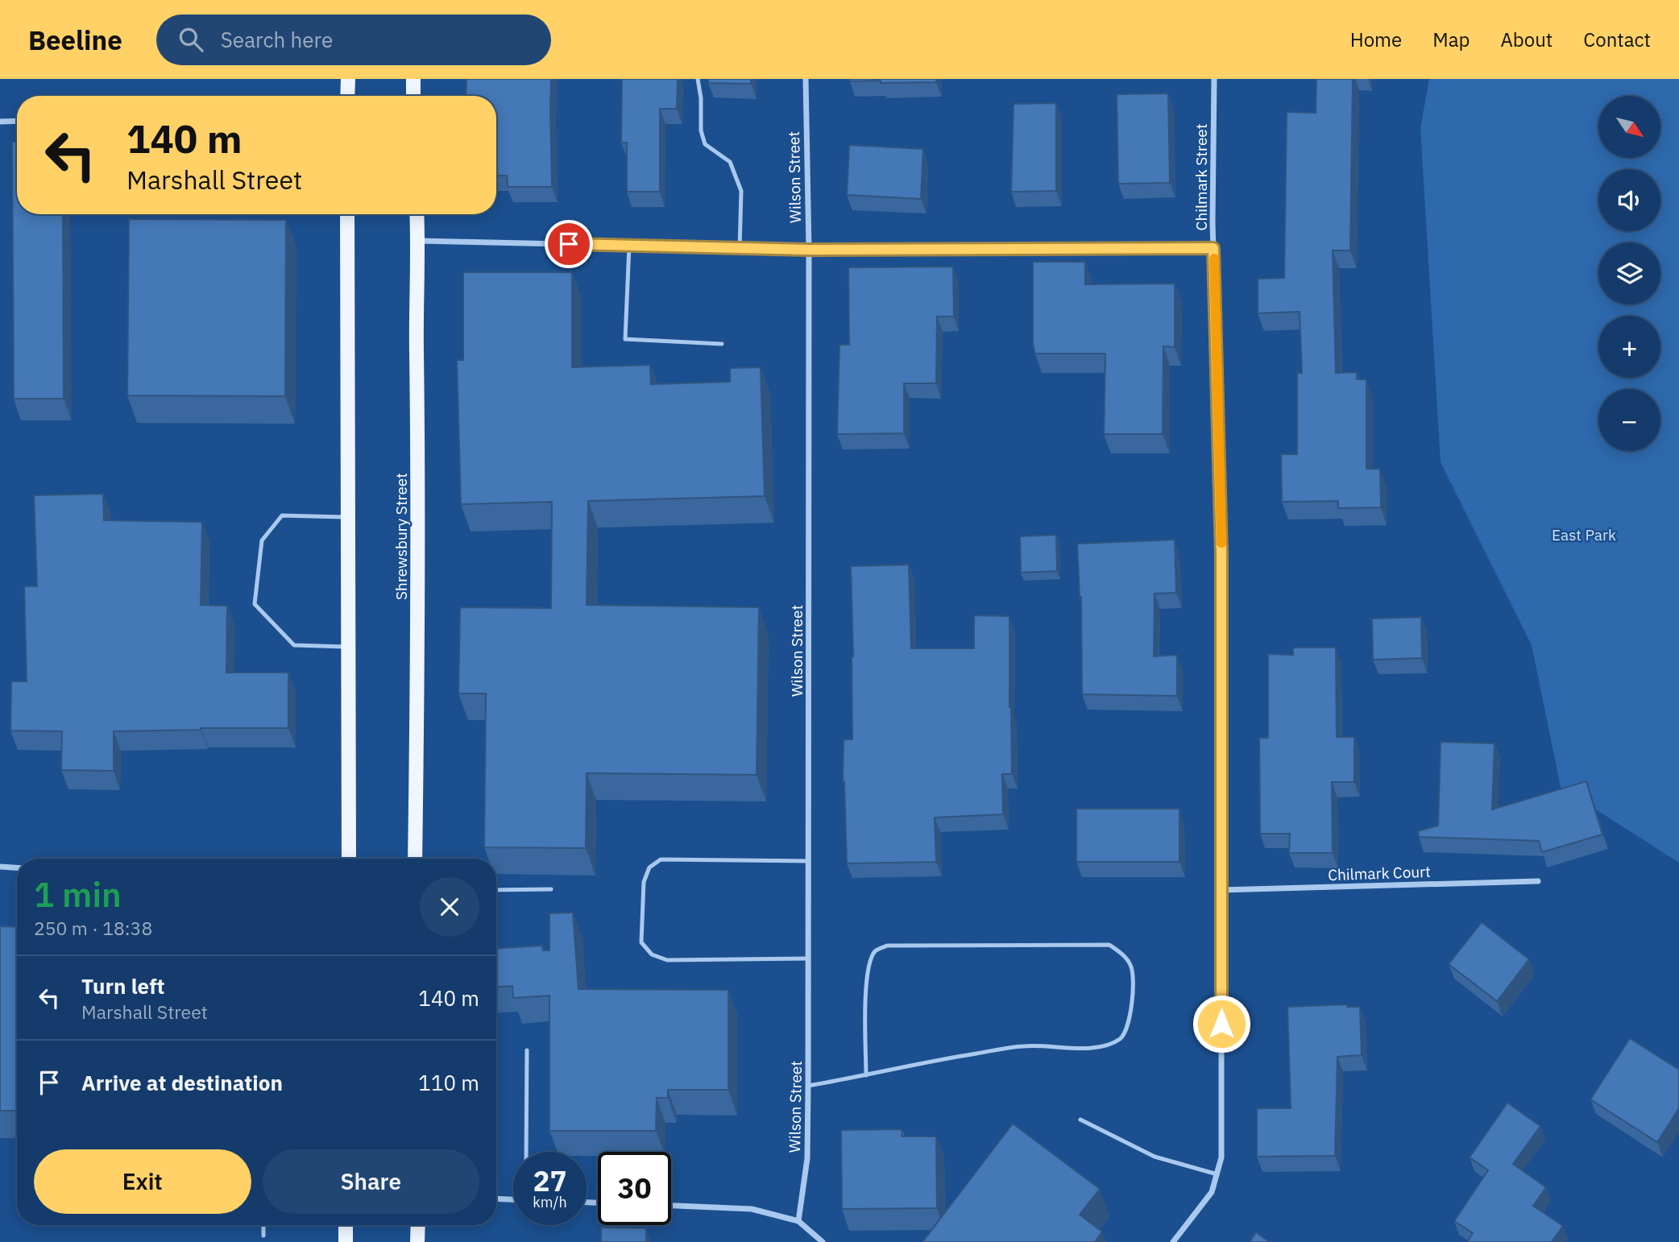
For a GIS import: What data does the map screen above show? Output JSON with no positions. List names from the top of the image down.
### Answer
{
  "streets": {
    "main road": ["Shrewsbury Street"],
    "street": ["Wilson Street", "Chilmark Street", "Chilmark Court"]
  },
  "crossings": [
    ["Chilmark Street", "Chilmark Court"]
  ],
  "parks": ["East Park"],
  "north": "bottom right",
  "page": {
    "header": "Beeline",
    "search": "Search here",
    "nav": [
      "Home",
      "Map",
      "About",
      "Contact"
    ],
    "map_buttons": ["+", "−"],
    "turn": ["140 m", "Marshall Street"],
    "heading": ["1 min", "250 m · 18:38"],
    "list": [
      {
        "name": "Turn left",
        "note": "Marshall Street",
        "value": "140 m"
      },
      {
        "name": "Arrive at destination",
        "value": "110 m"
      }
    ],
    "buttons": ["Exit", "Share"],
    "speed": "27 km/h",
    "limit": "30"
  }
}
